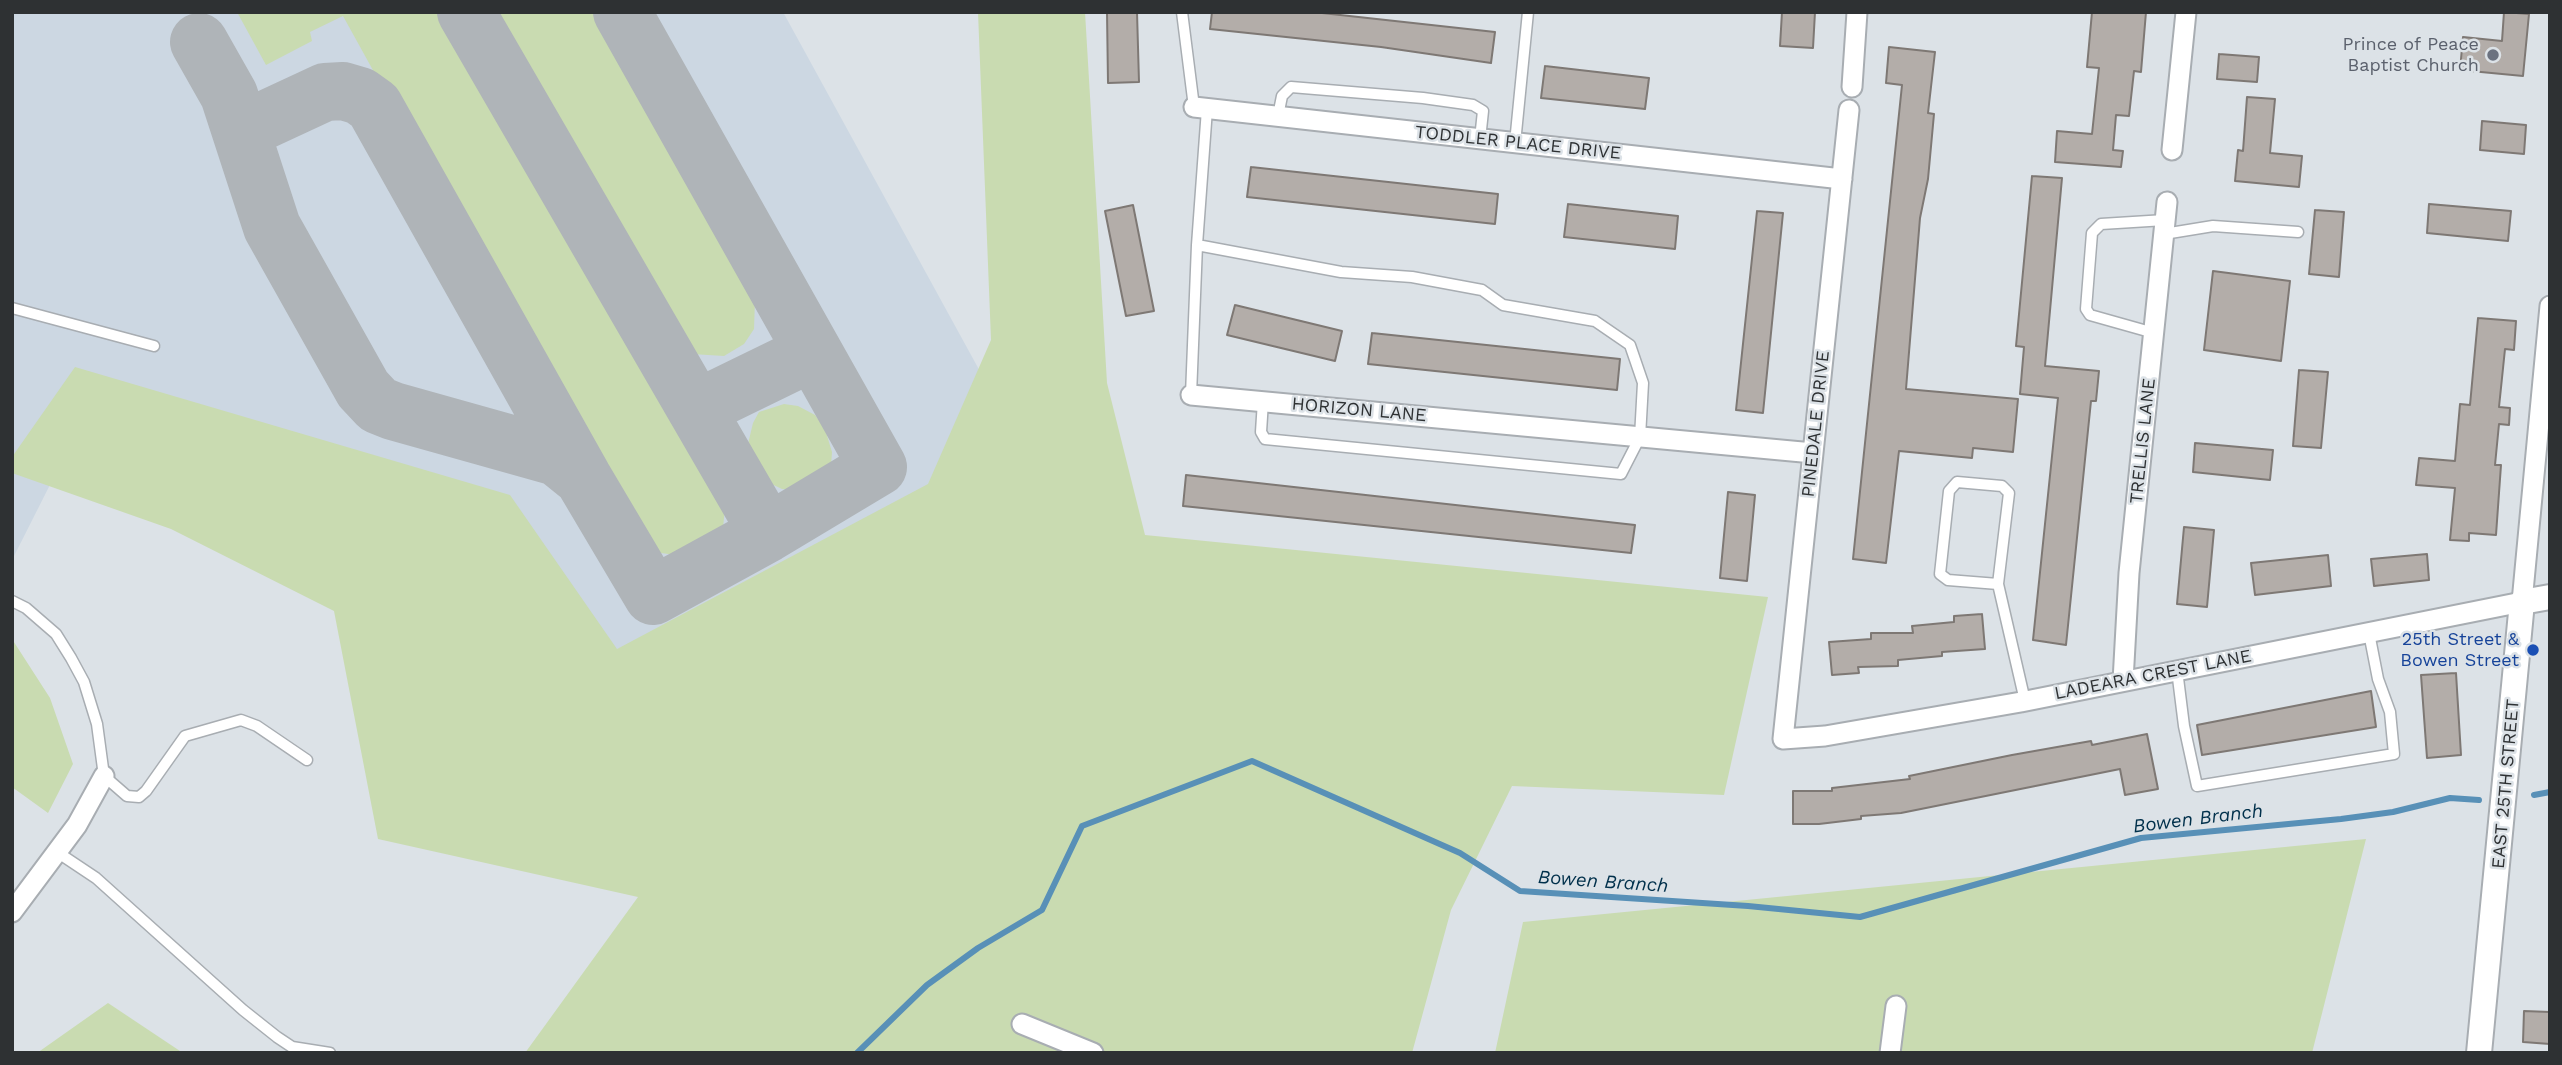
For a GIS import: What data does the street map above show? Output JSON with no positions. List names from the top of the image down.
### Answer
{
  "streets": {
    "street": [
      "TODDLER PLACE DRIVE",
      "HORIZON LANE",
      "PINEDALE DRIVE",
      "TRELLIS LANE",
      "LADEARA CREST LANE",
      "EAST 25TH STREET"
    ]
  },
  "crossings": [
    ["TODDLER PLACE DRIVE", "HORIZON LANE"],
    ["TODDLER PLACE DRIVE", "PINEDALE DRIVE"],
    ["HORIZON LANE", "PINEDALE DRIVE"],
    ["PINEDALE DRIVE", "LADEARA CREST LANE"],
    ["TRELLIS LANE", "LADEARA CREST LANE"],
    ["LADEARA CREST LANE", "EAST 25TH STREET"]
  ],
  "water": ["Bowen Branch"],
  "places": ["Prince of Peace Baptist Church", "25th Street & Bowen Street"]
}
